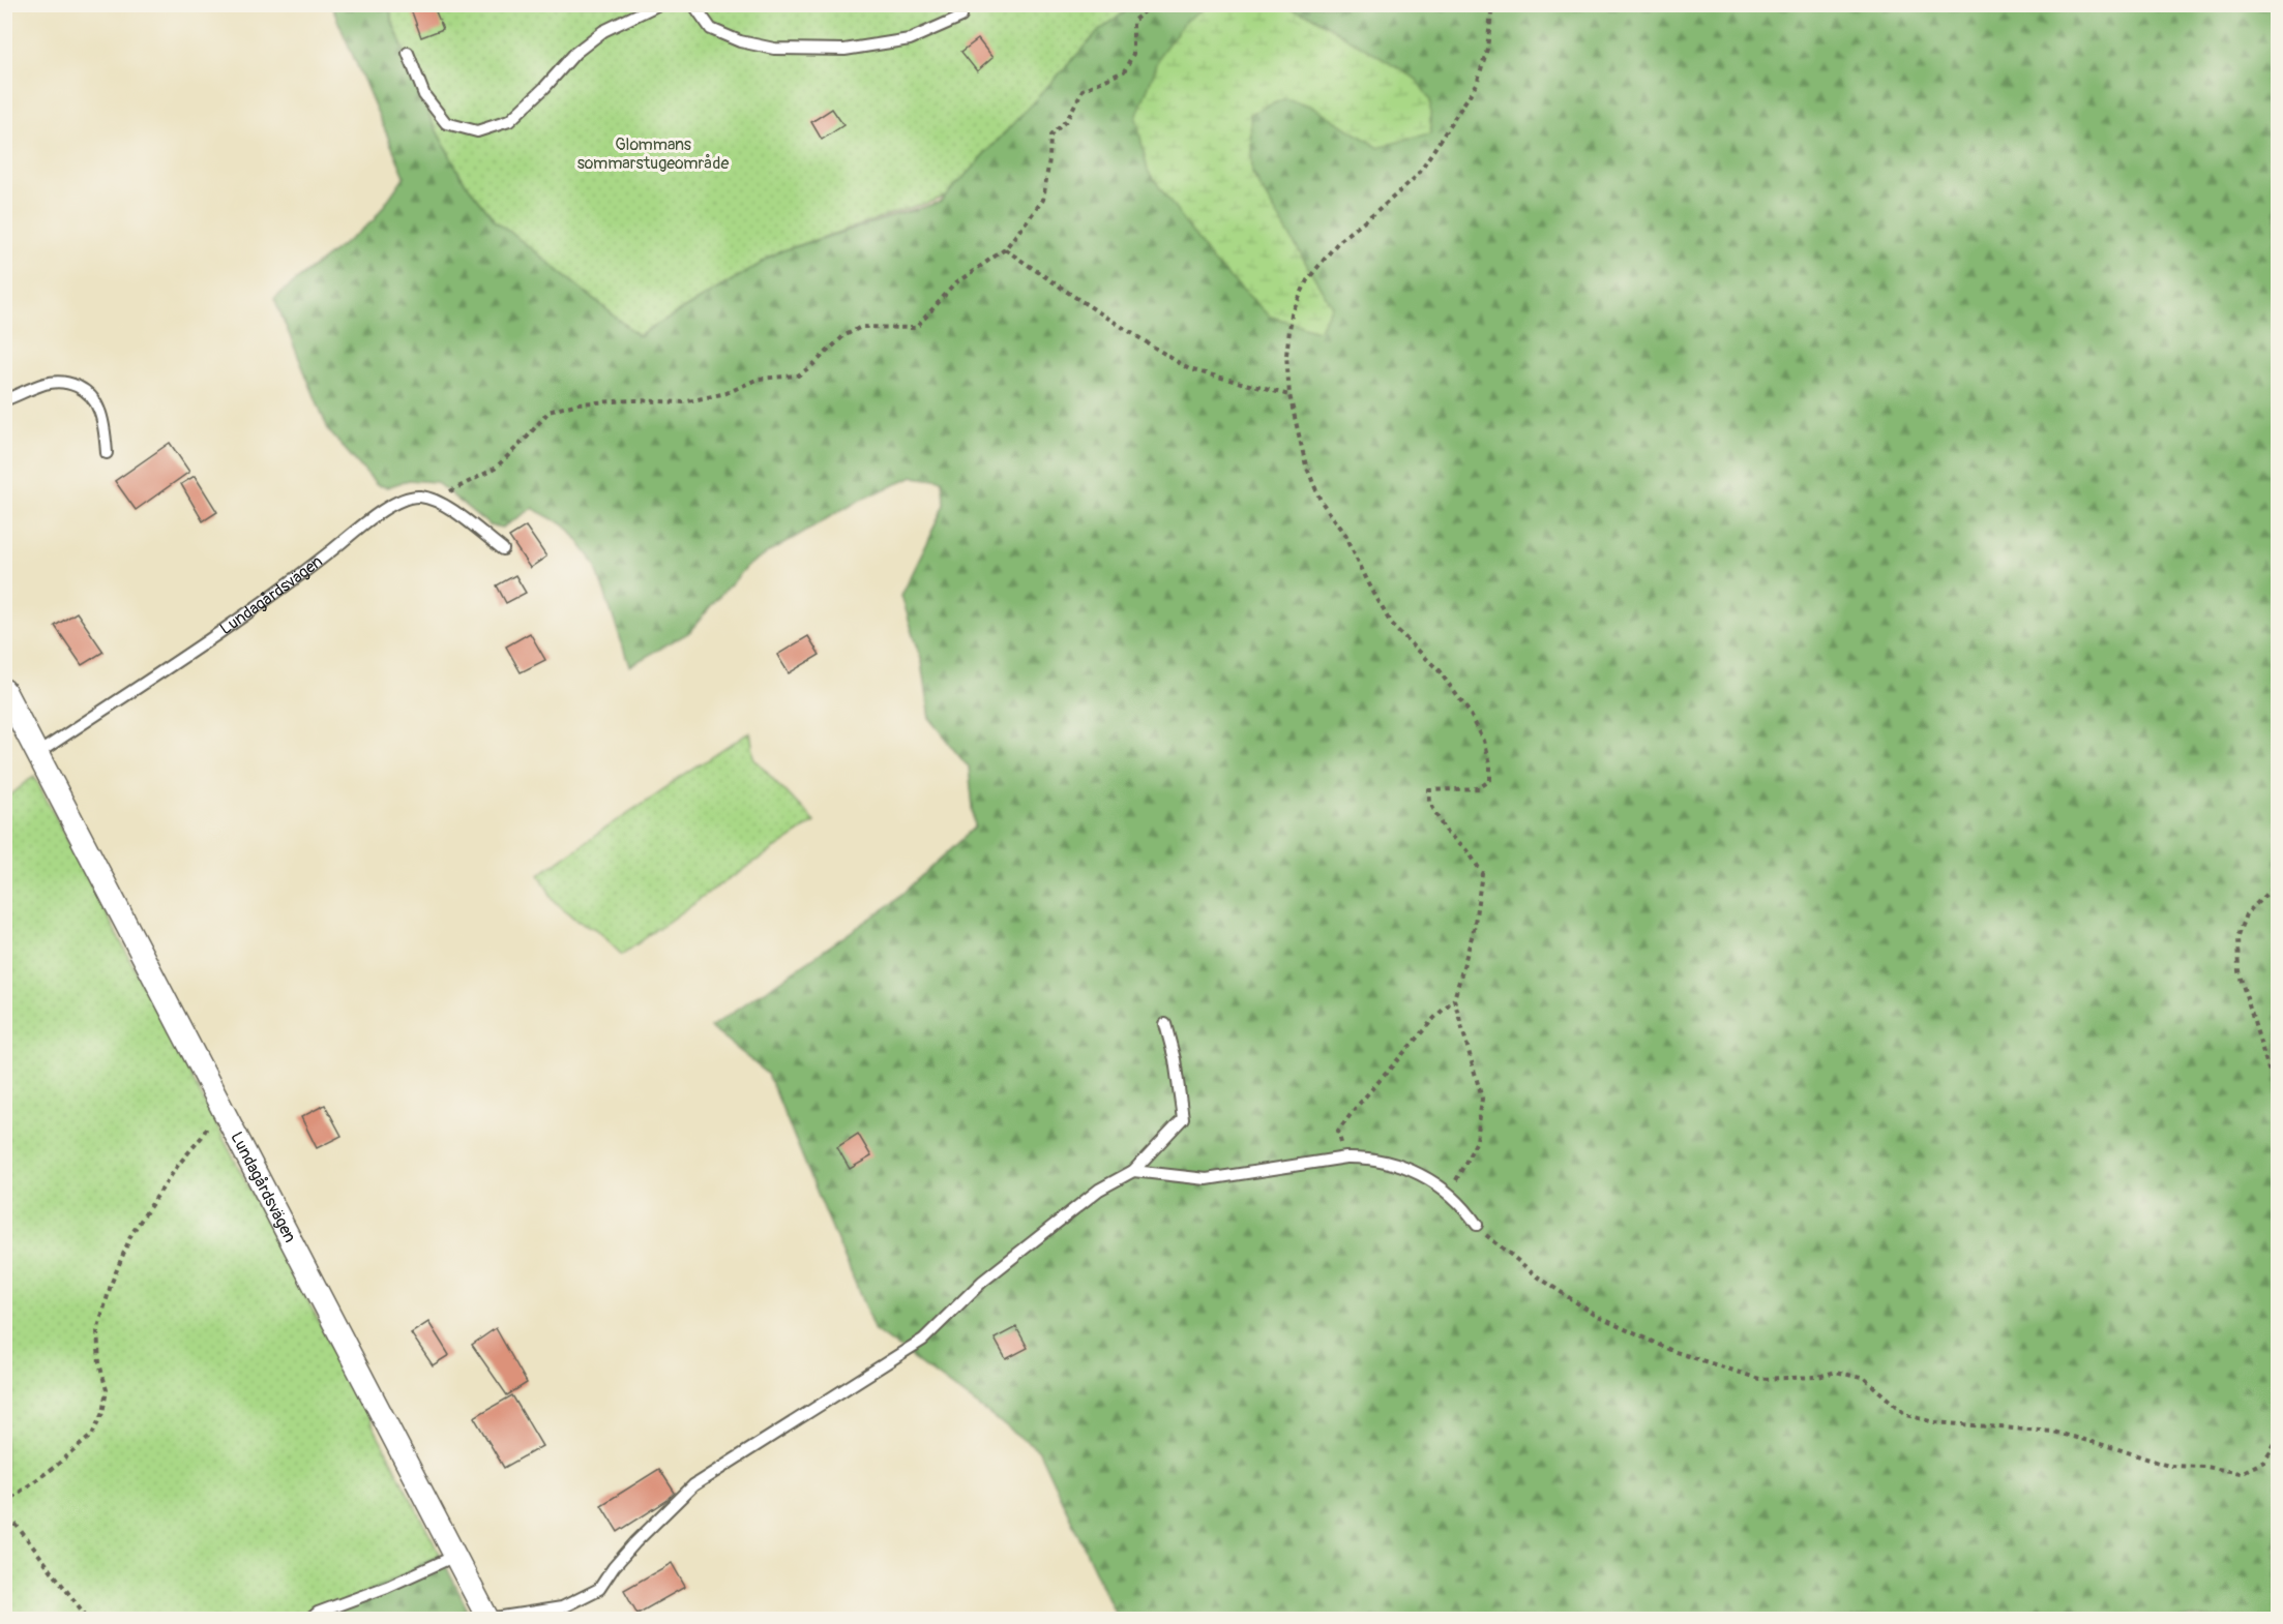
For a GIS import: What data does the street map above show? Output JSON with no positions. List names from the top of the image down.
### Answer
{
  "streets": {
    "street": ["Lundagårdsvägen"]
  },
  "parks": ["Glommans sommarstugeområde"]
}
